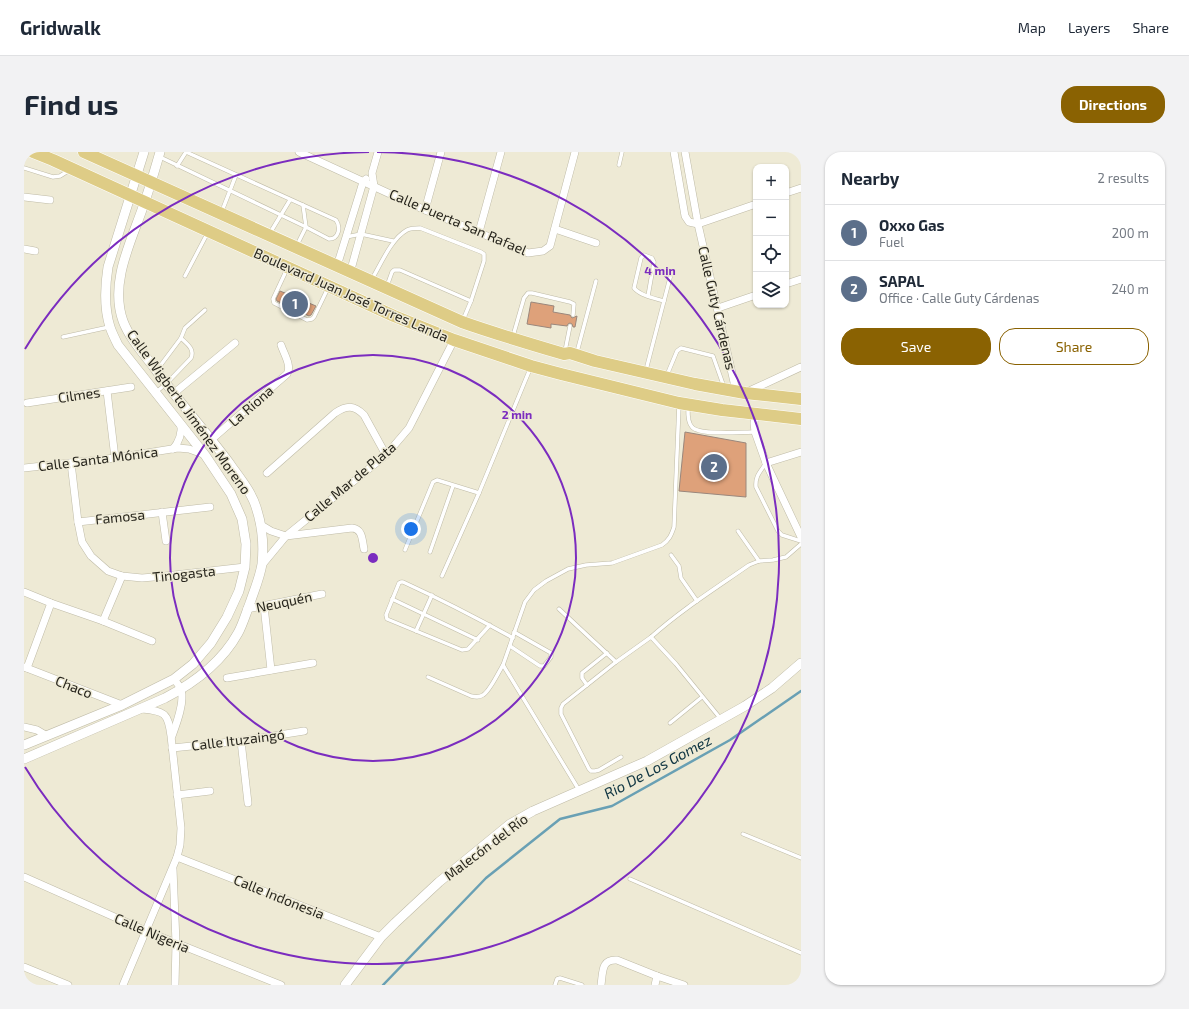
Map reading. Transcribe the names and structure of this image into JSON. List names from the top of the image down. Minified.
{"streets":{"main road":["Boulevard Juan José Torres Landa"],"street":["Calle Puerta San Rafael","Calle Guty Cárdenas","Cilmes","La Riona","Calle Wigberto Jiménez Moreno","Calle Santa Mónica","Calle Mar de Plata","Famosa","Tinogasta","Neuquén","Chaco","Calle Ituzaingó","Malecón del Río","Calle Indonesia","Calle Nigeria"]},"crossings":[["Boulevard Juan José Torres Landa","Calle Guty Cárdenas"],["Boulevard Juan José Torres Landa","Calle Wigberto Jiménez Moreno"],["Boulevard Juan José Torres Landa","Calle Mar de Plata"],["La Riona","Calle Wigberto Jiménez Moreno"],["Calle Wigberto Jiménez Moreno","Calle Santa Mónica"],["Calle Wigberto Jiménez Moreno","Calle Mar de Plata"],["Calle Wigberto Jiménez Moreno","Tinogasta"],["Calle Wigberto Jiménez Moreno","Neuquén"],["Calle Wigberto Jiménez Moreno","Chaco"],["Calle Santa Mónica","Tinogasta"],["Famosa","Tinogasta"],["Malecón del Río","Calle Indonesia"]],"water":["Rio De Los Gomez"],"page":{"header":"Gridwalk","nav":["Map","Layers","Share"],"buttons":["Directions",["Save","Share"]],"title":"Find us","heading":["Nearby","2 results"],"map_buttons":["+","−"],"list":[{"mark":"1","name":"Oxxo Gas","note":"Fuel","value":"200 m"},{"mark":"2","name":"SAPAL","note":"Office · Calle Guty Cárdenas","value":"240 m"}],"pins":["1","2"]},"rings":["4 min","2 min"]}
